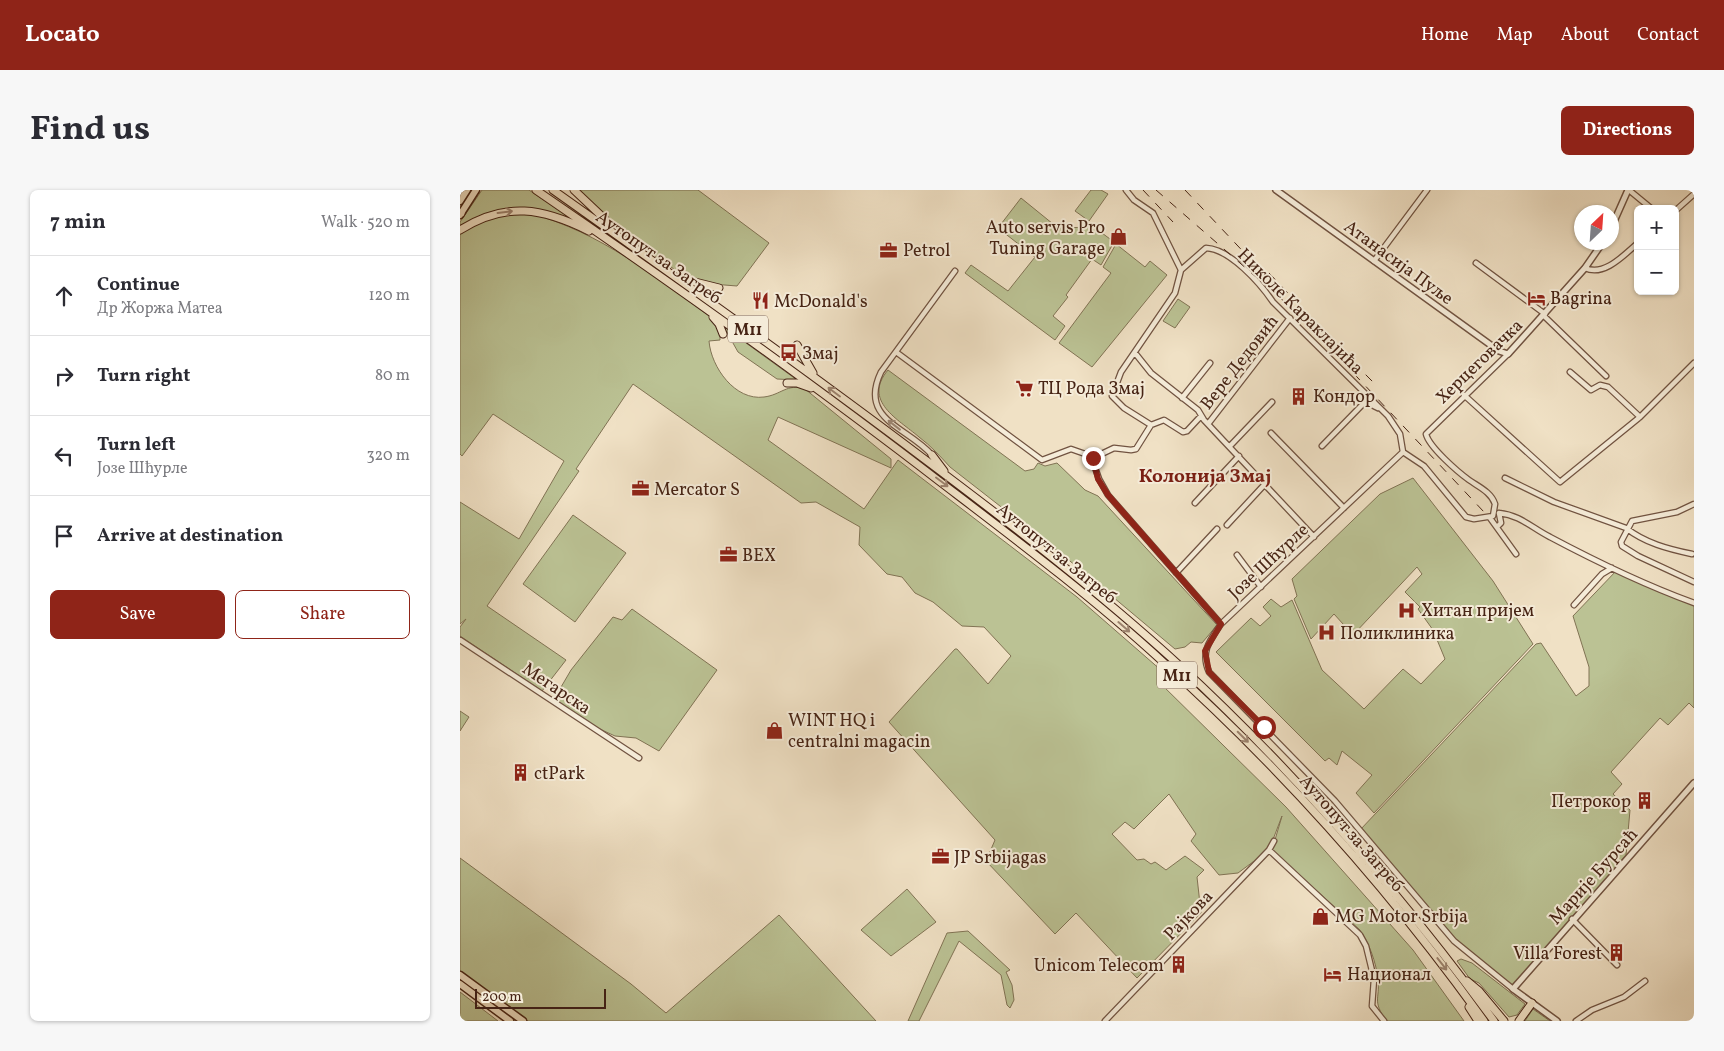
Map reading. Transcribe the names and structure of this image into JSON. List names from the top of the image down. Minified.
{"streets":{"highway":["Аутопут за Загреб","M11"],"street":["Атанасија Пуље","Николе Караклајића","Херцеговачка","Вере Дедовић","Јозе Шћурле","Мегарска","Марије Бурсаћ","Рајкова"]},"crossings":[["Атанасија Пуље","Херцеговачка"],["Николе Караклајића","Вере Дедовић"],["Николе Караклајића","Јозе Шћурле"]],"districts":["Колонија Змај"],"places":{"shop":["Auto servis Pro Tuning Garage","WINT HQ i centralni magacin","MG Motor Srbija"],"office":["Petrol","Mercator S","BEX","JP Srbijagas"],"hotel":["Bagrina","Национал"],"restaurant":["McDonald's"],"bus stop":["Змај"],"supermarket":["ТЦ Рода Змај"],"building":["Кондор","ctPark","Петрокор","Villa Forest","Unicom Telecom"],"hospital":["Хитан пријем","Поликлиника"]},"scale_bar":"200 m","north":"top right","page":{"header":"Locato","nav":["Home","Map","About","Contact"],"title":"Find us","buttons":["Directions",["Save","Share"]],"heading":["7 min","Walk · 520 m"],"map_buttons":["+","−"],"list":[["Continue","Др Жоржа Матеа","120 m"],["Turn right","80 m"],["Turn left","Јозе Шћурле","320 m"],"Arrive at destination"],"scale":"200 m"}}
